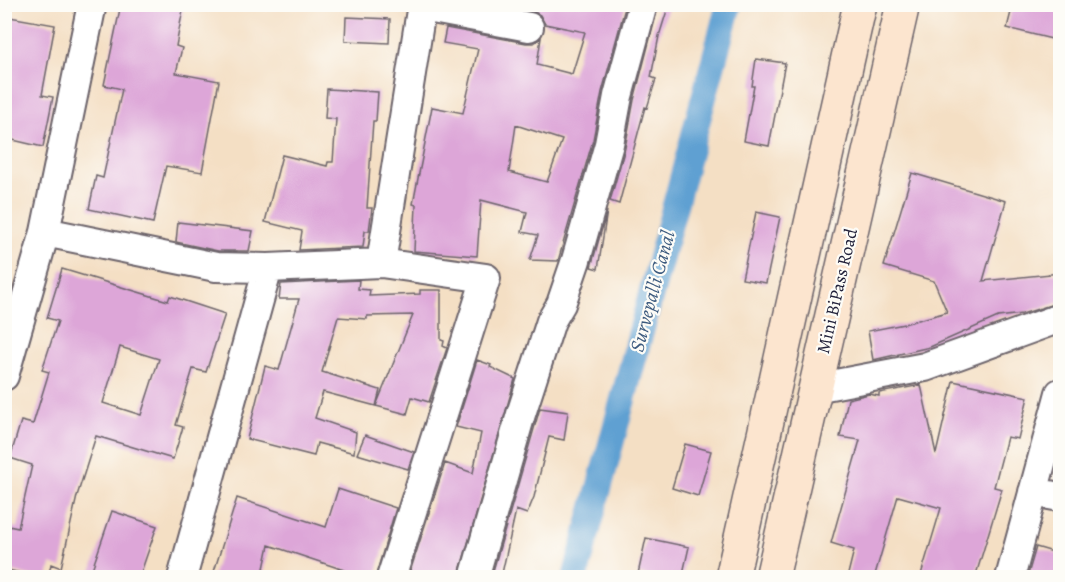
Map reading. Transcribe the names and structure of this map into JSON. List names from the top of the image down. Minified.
{"streets":{"main road":["Mini BiPass Road"]},"water":["Survepalli Canal"]}
